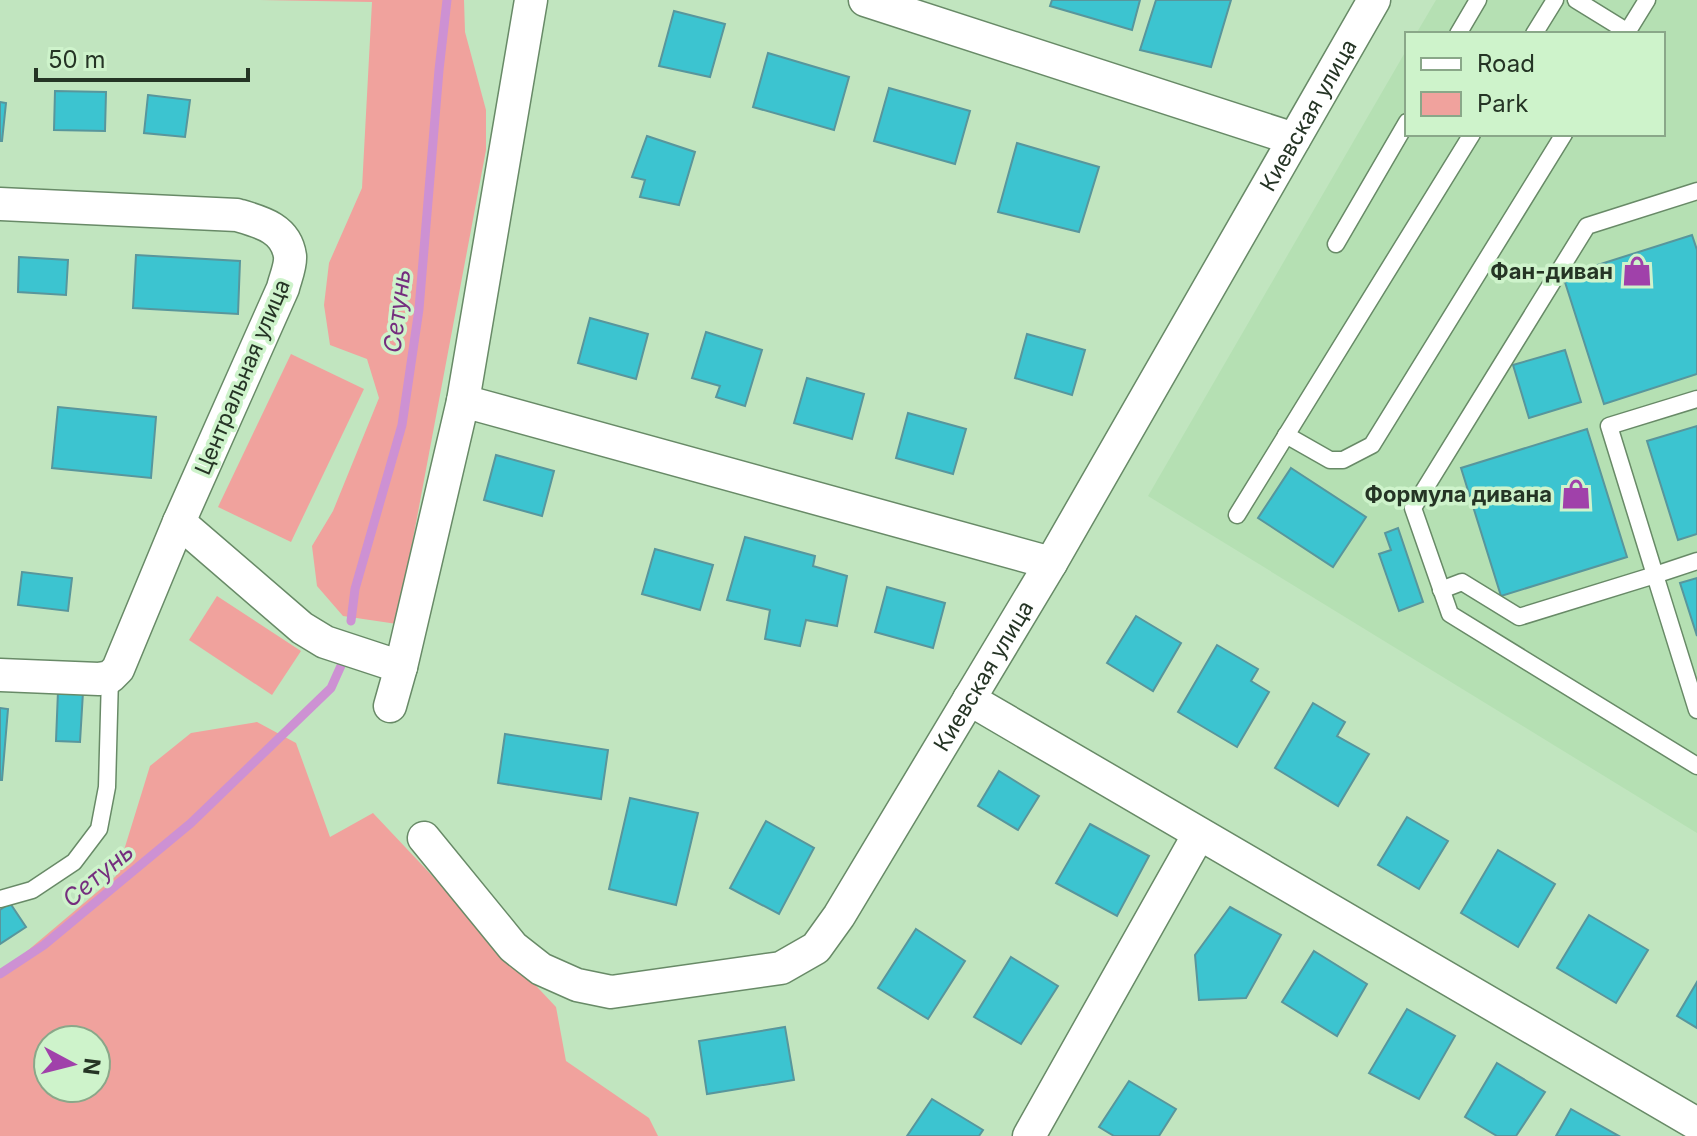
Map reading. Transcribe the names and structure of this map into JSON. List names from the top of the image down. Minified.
{"streets":{"street":["Киевская улица","Центральная улица"]},"water":["Сетунь"],"places":{"shop":["Фан-диван","Формула дивана"]},"legend":["Road","Park"],"scale_bar":"50 m","north":"right"}
